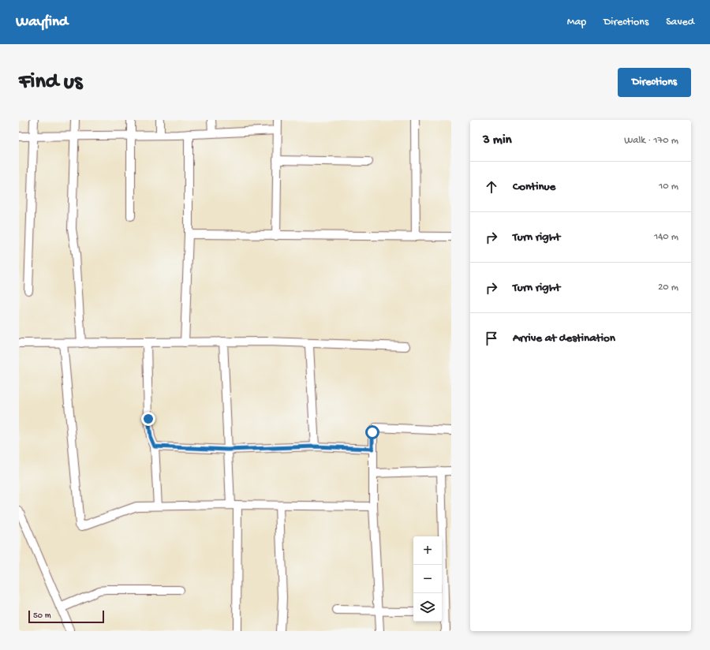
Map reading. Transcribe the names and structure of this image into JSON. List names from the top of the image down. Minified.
{"scale_bar":"50 m","page":{"header":"Wayfind","nav":["Map","Directions","Saved"],"buttons":"Directions","title":"Find us","heading":["3 min","Walk · 170 m"],"list":[["Continue","10 m"],["Turn right","140 m"],["Turn right","20 m"],"Arrive at destination"],"map_buttons":["+","−"],"scale":"50 m"}}
